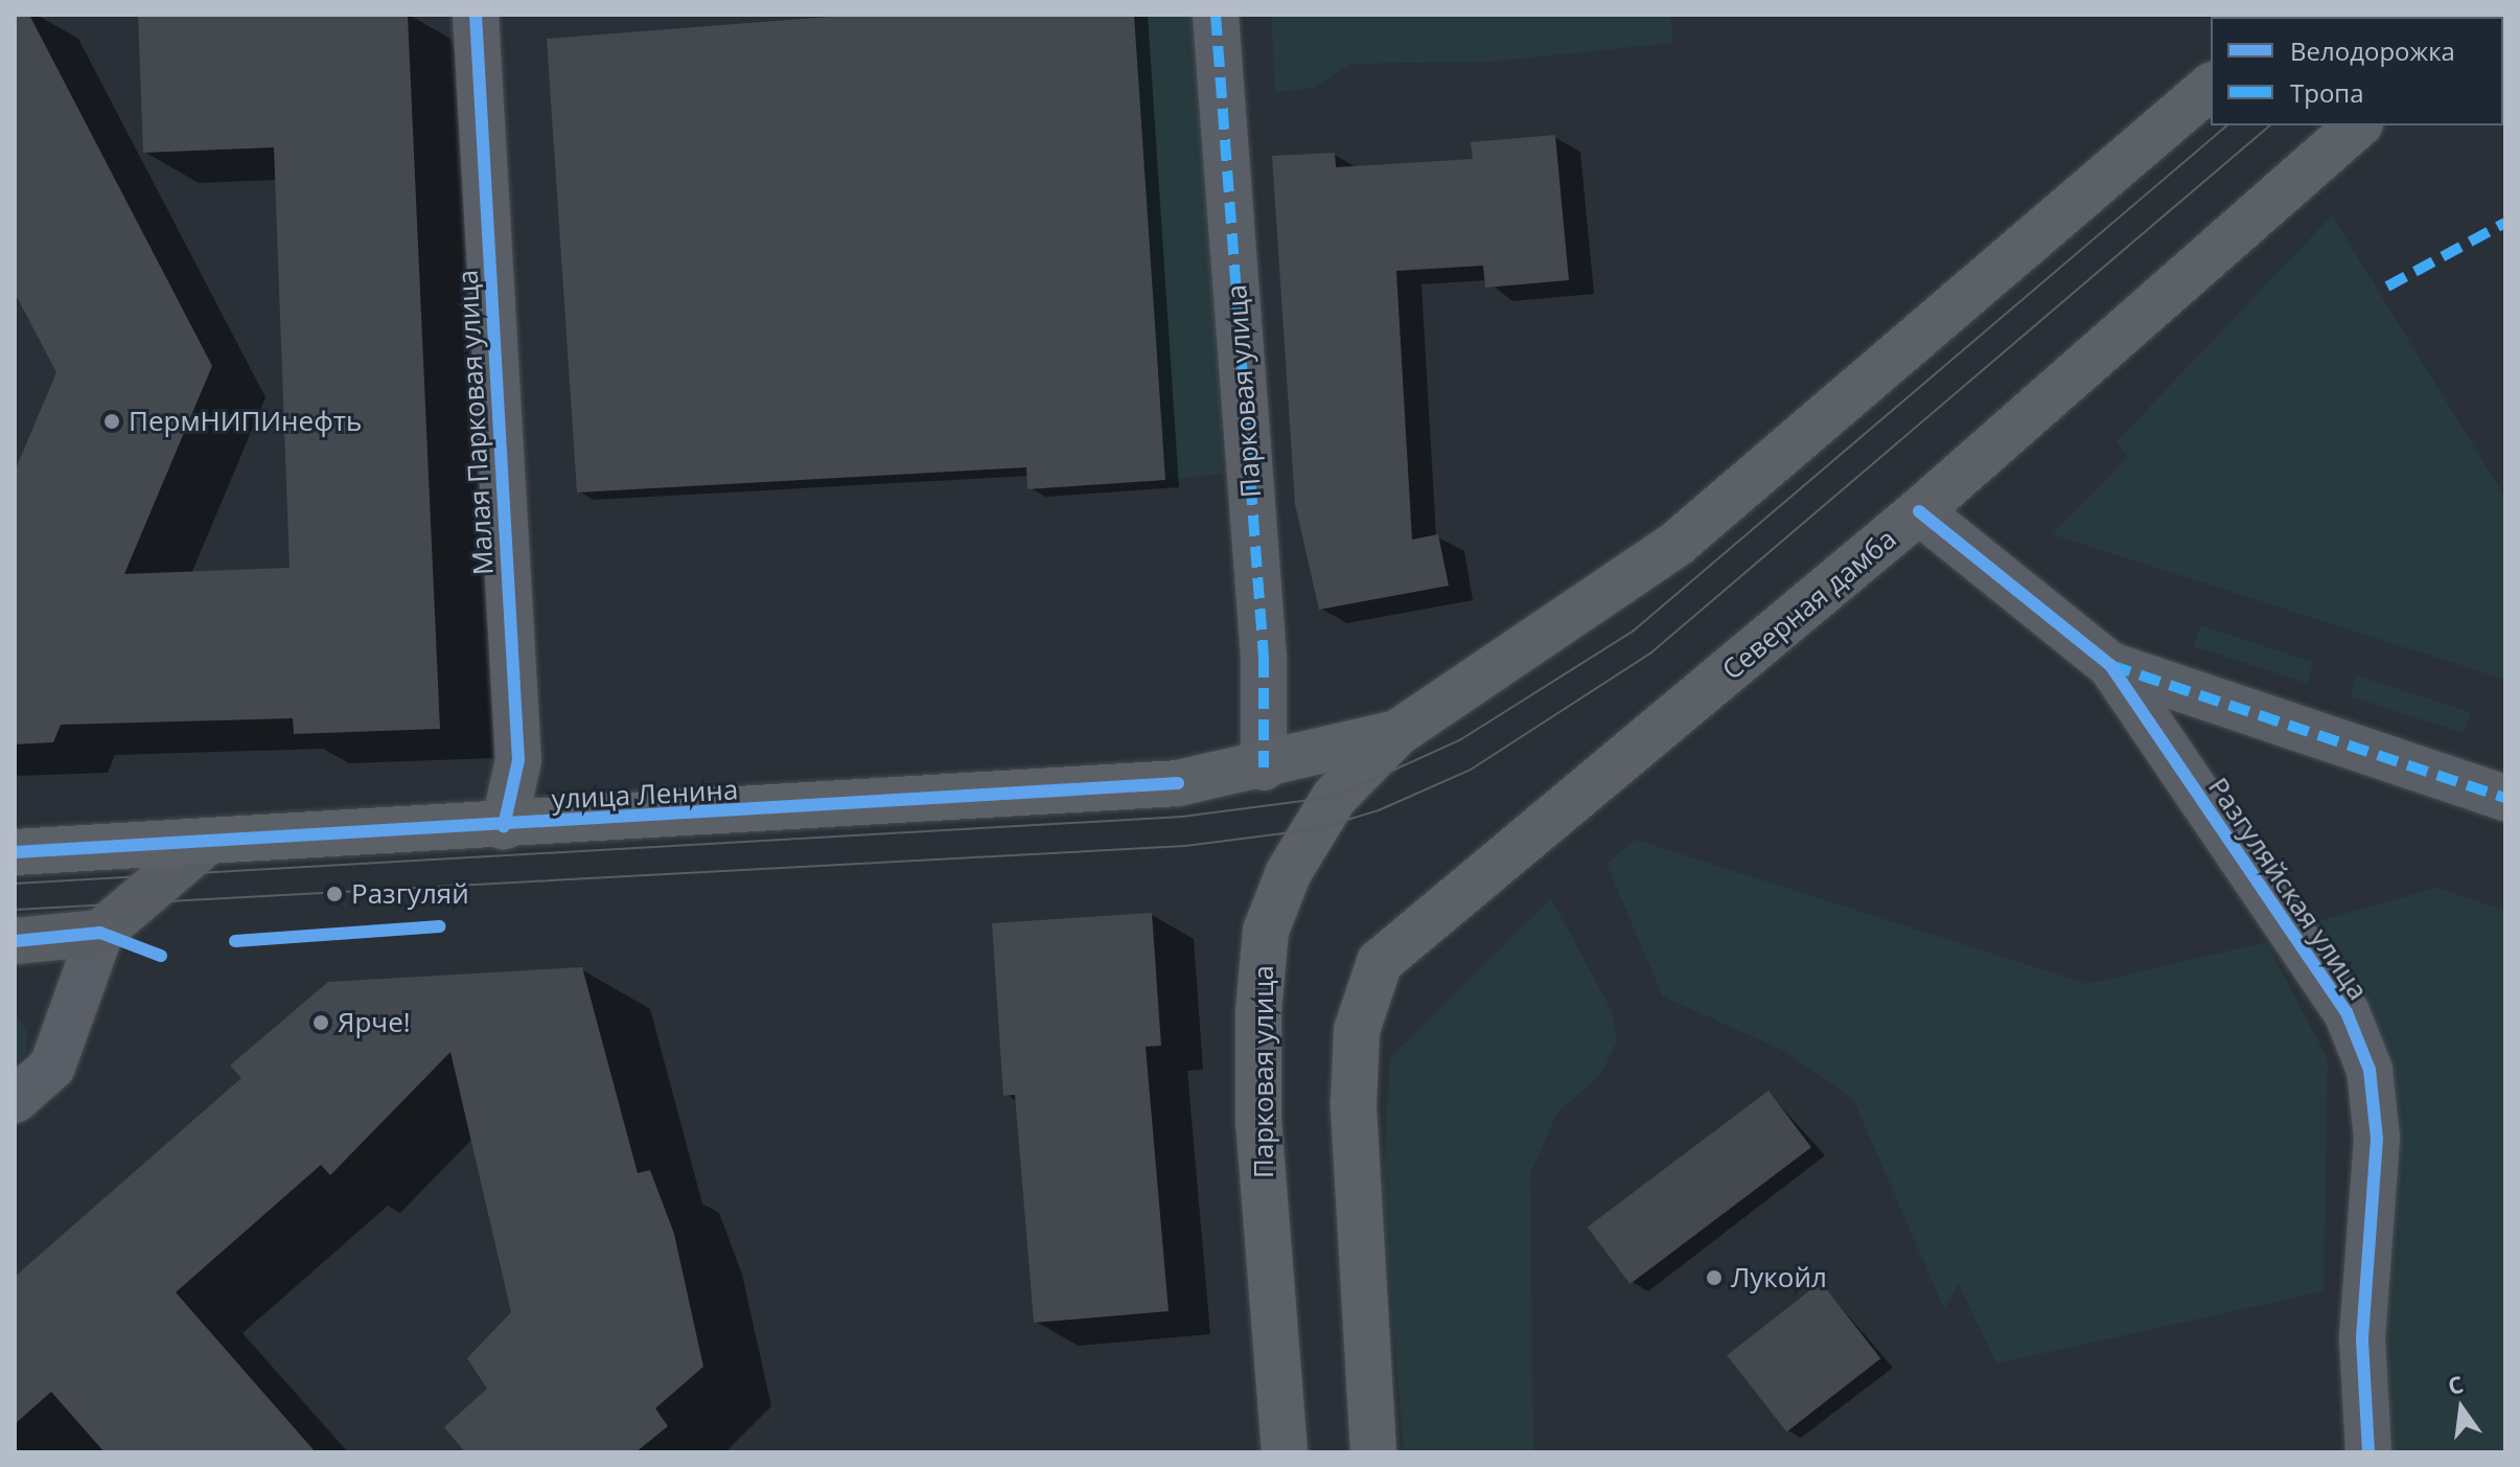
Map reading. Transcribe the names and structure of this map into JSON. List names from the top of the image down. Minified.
{"streets":{"main road":["Парковая улица","Северная дамба","улица Ленина"],"street":["Малая Парковая улица","Разгуляйская улица"]},"crossings":[["Парковая улица","улица Ленина"],["Малая Парковая улица","улица Ленина"],["Северная дамба","Разгуляйская улица"]],"places":["ПермНИПИнефть","Разгуляй","Ярче!","Лукойл"],"legend":["Велодорожка","Тропа"],"north":"top"}
